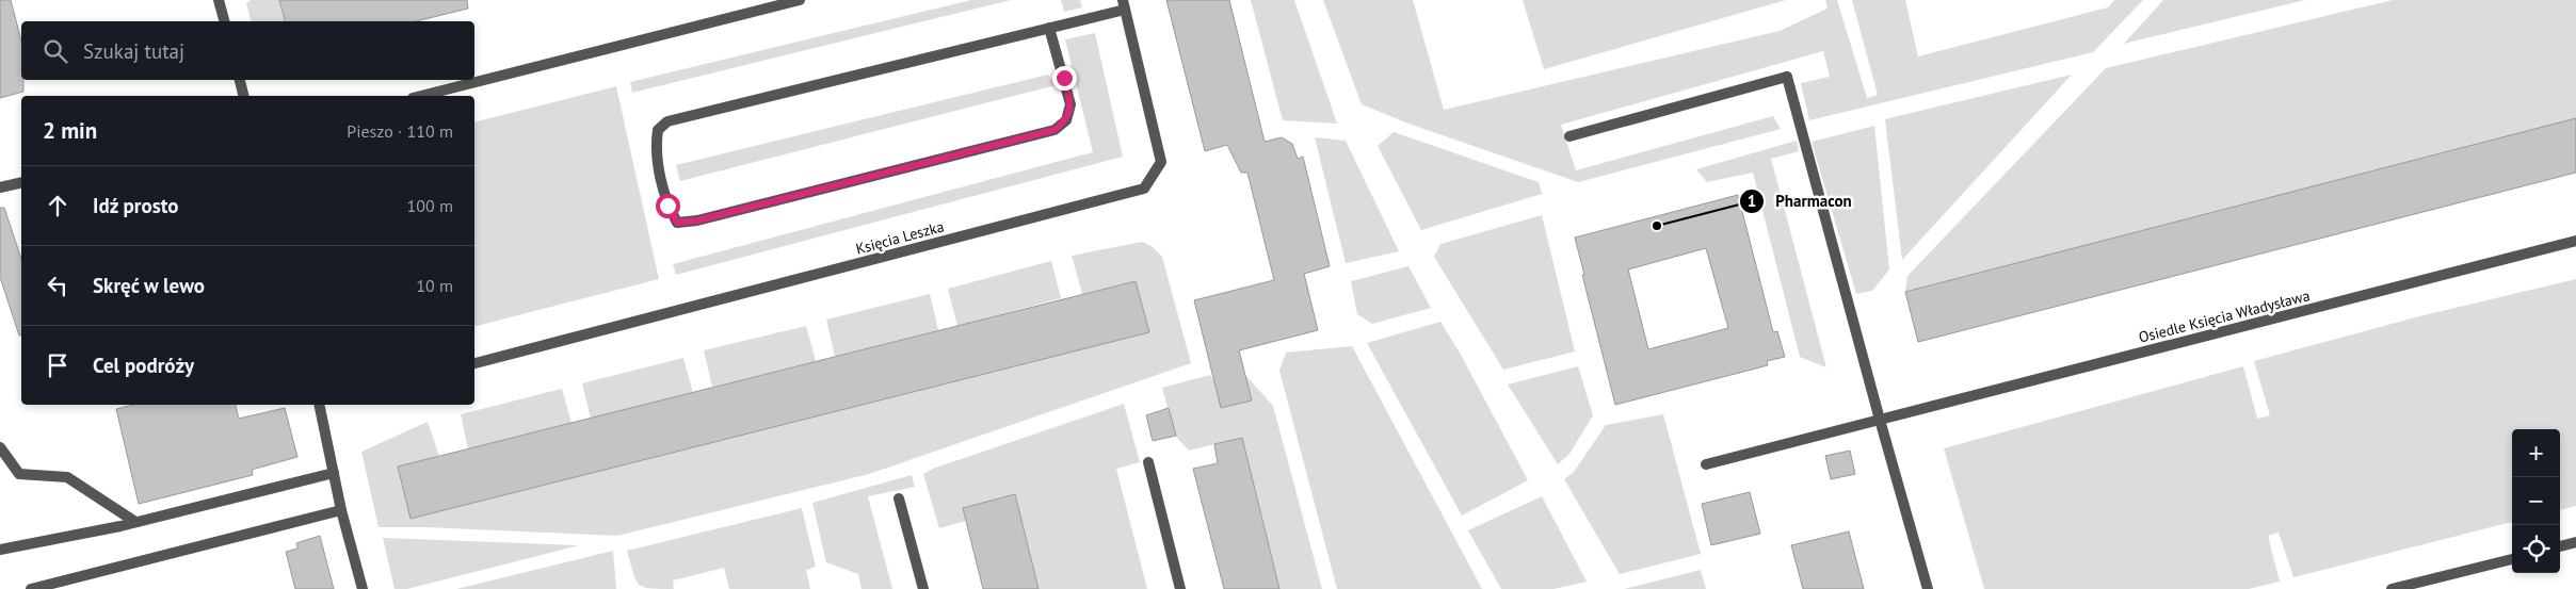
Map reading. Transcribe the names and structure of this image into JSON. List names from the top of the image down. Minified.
{"streets":{"street":["Księcia Leszka","Osiedle Księcia Władysława"]},"places":["Pharmacon"],"page":{"search":"Szukaj tutaj","heading":["2 min","Pieszo · 110 m"],"list":[["Idź prosto","100 m"],["Skręć w lewo","10 m"],"Cel podróży"],"map_buttons":["+","−"]}}
